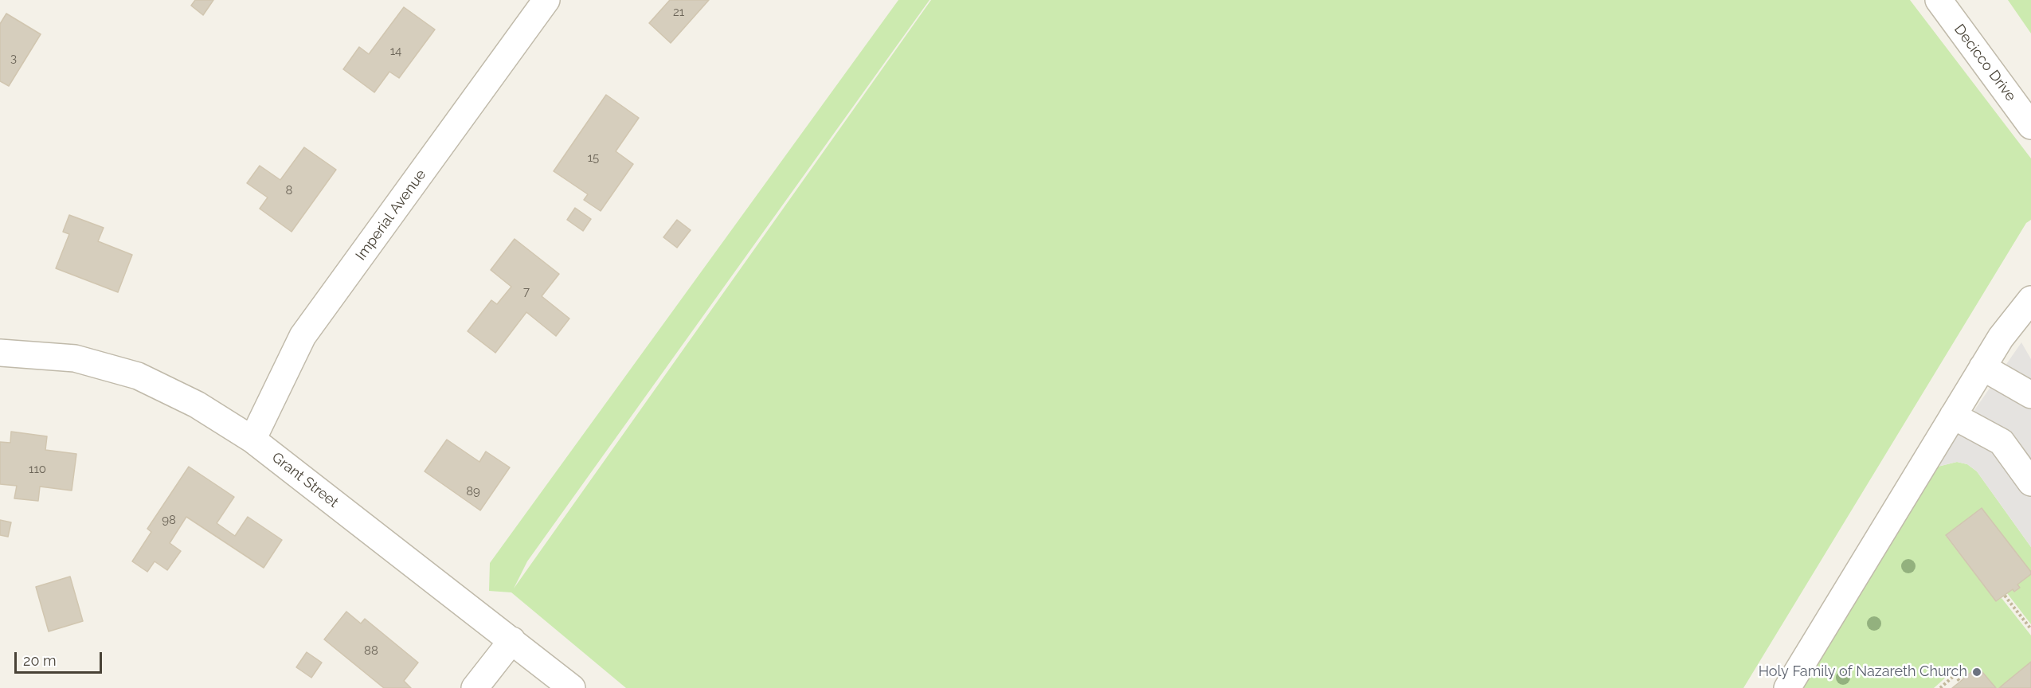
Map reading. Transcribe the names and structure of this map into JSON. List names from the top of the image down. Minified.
{"streets":{"street":["Decicco Drive","Imperial Avenue","Grant Street"]},"crossings":[["Imperial Avenue","Grant Street"]],"places":["Holy Family of Nazareth Church"],"house_numbers":["21","14","3","15","8","7","110","89","98","88"],"scale_bar":"20 m"}
